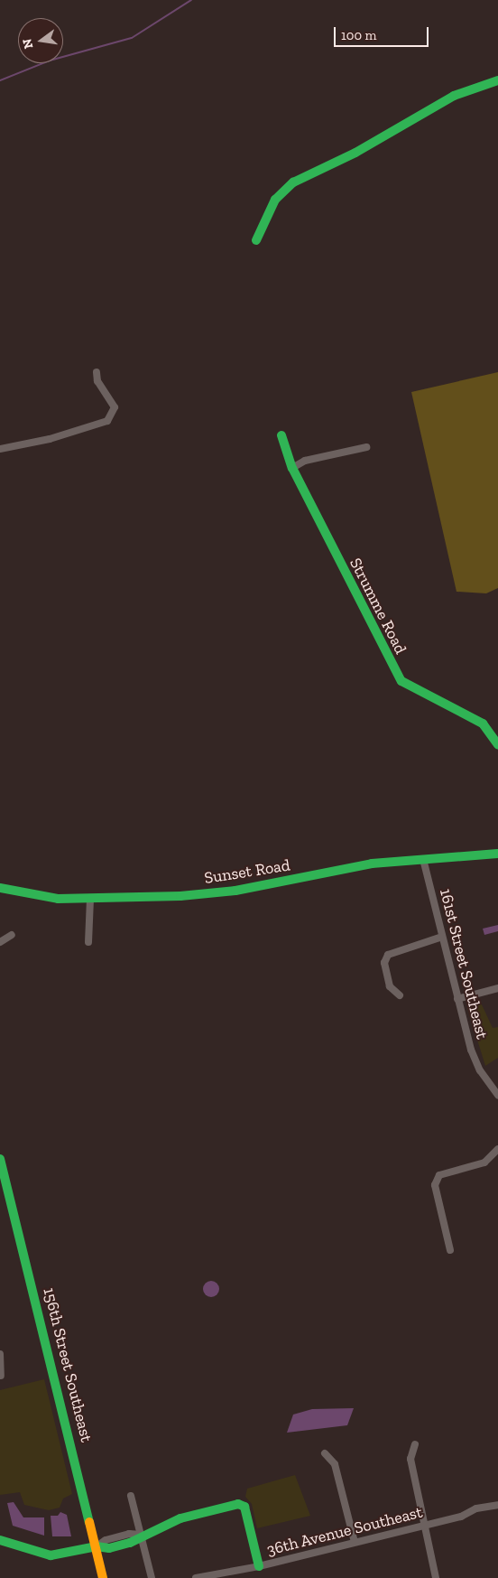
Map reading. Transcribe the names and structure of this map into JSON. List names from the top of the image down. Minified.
{"streets":{"street":["Strumme Road","Sunset Road","161st Street Southeast","156th Street Southeast","36th Avenue Southeast"]},"crossings":[["Sunset Road","161st Street Southeast"]],"scale_bar":"100 m","north":"left"}
